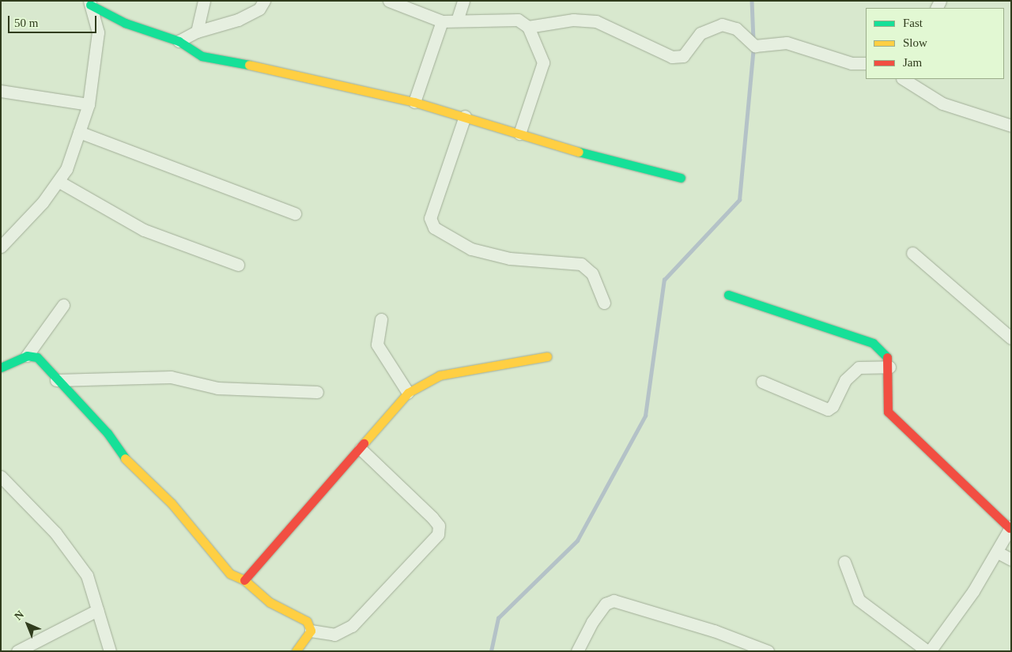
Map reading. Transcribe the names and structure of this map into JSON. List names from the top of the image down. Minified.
{"legend":["Fast","Slow","Jam"],"scale_bar":"50 m","north":"top left"}
